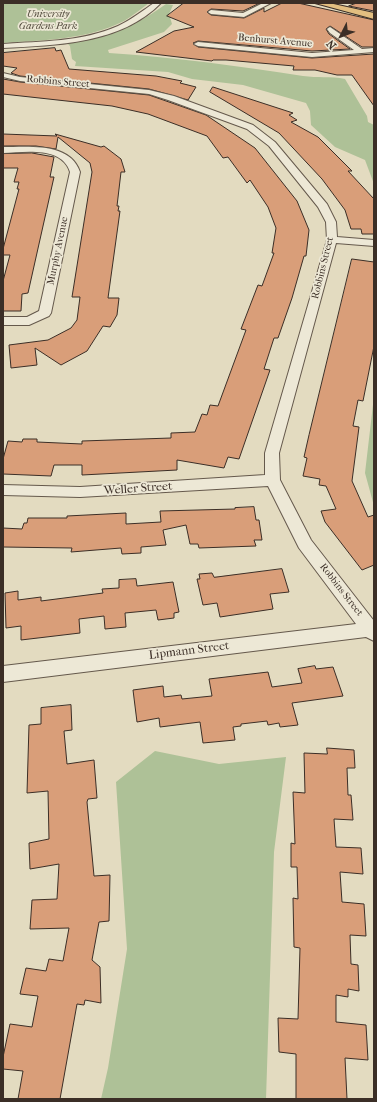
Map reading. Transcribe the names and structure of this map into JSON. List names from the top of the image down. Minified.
{"streets":{"street":["Benhurst Avenue","Robbins Street","Murphy Avenue","Weller Street","Lipmann Street"]},"crossings":[["Robbins Street","Weller Street"],["Robbins Street","Lipmann Street"]],"parks":["University Gardens Park"],"north":"bottom left"}
